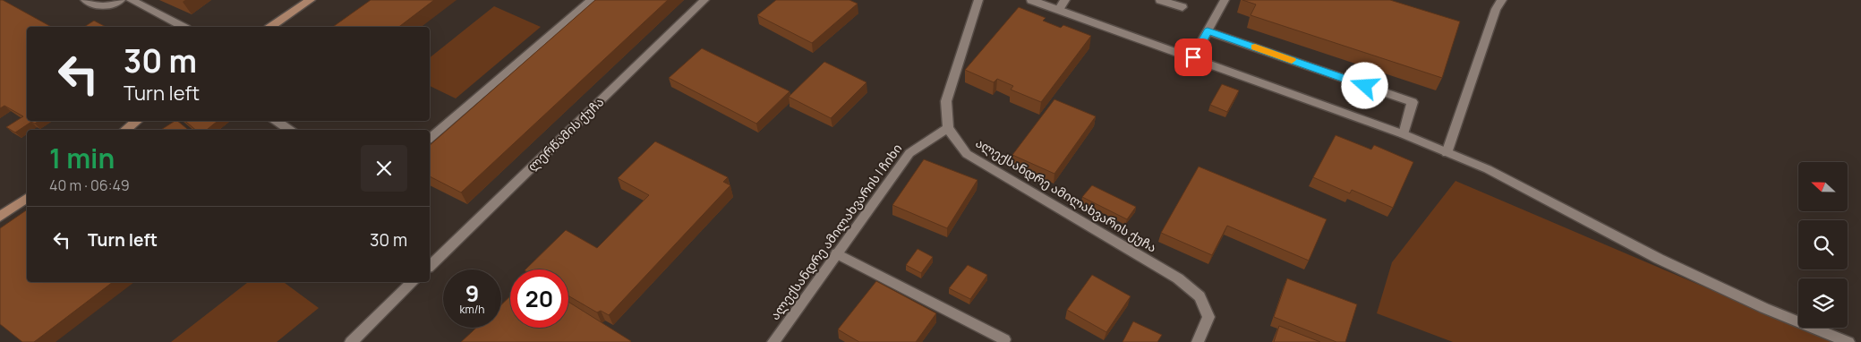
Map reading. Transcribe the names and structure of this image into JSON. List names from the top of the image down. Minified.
{"streets":{"street":["ლერწამის ქუჩა","ალექსანდრე ამილახვარის ქუჩა","ალექსანდრე ამილახვარის I ჩიხი"]},"crossings":[["ალექსანდრე ამილახვარის ქუჩა","ალექსანდრე ამილახვარის I ჩიხი"]],"north":"left","page":{"turn":["30 m","Turn left"],"heading":["1 min","40 m · 06:49"],"list":[{"name":"Turn left","value":"30 m"}],"speed":"9 km/h","limit":"20"}}
